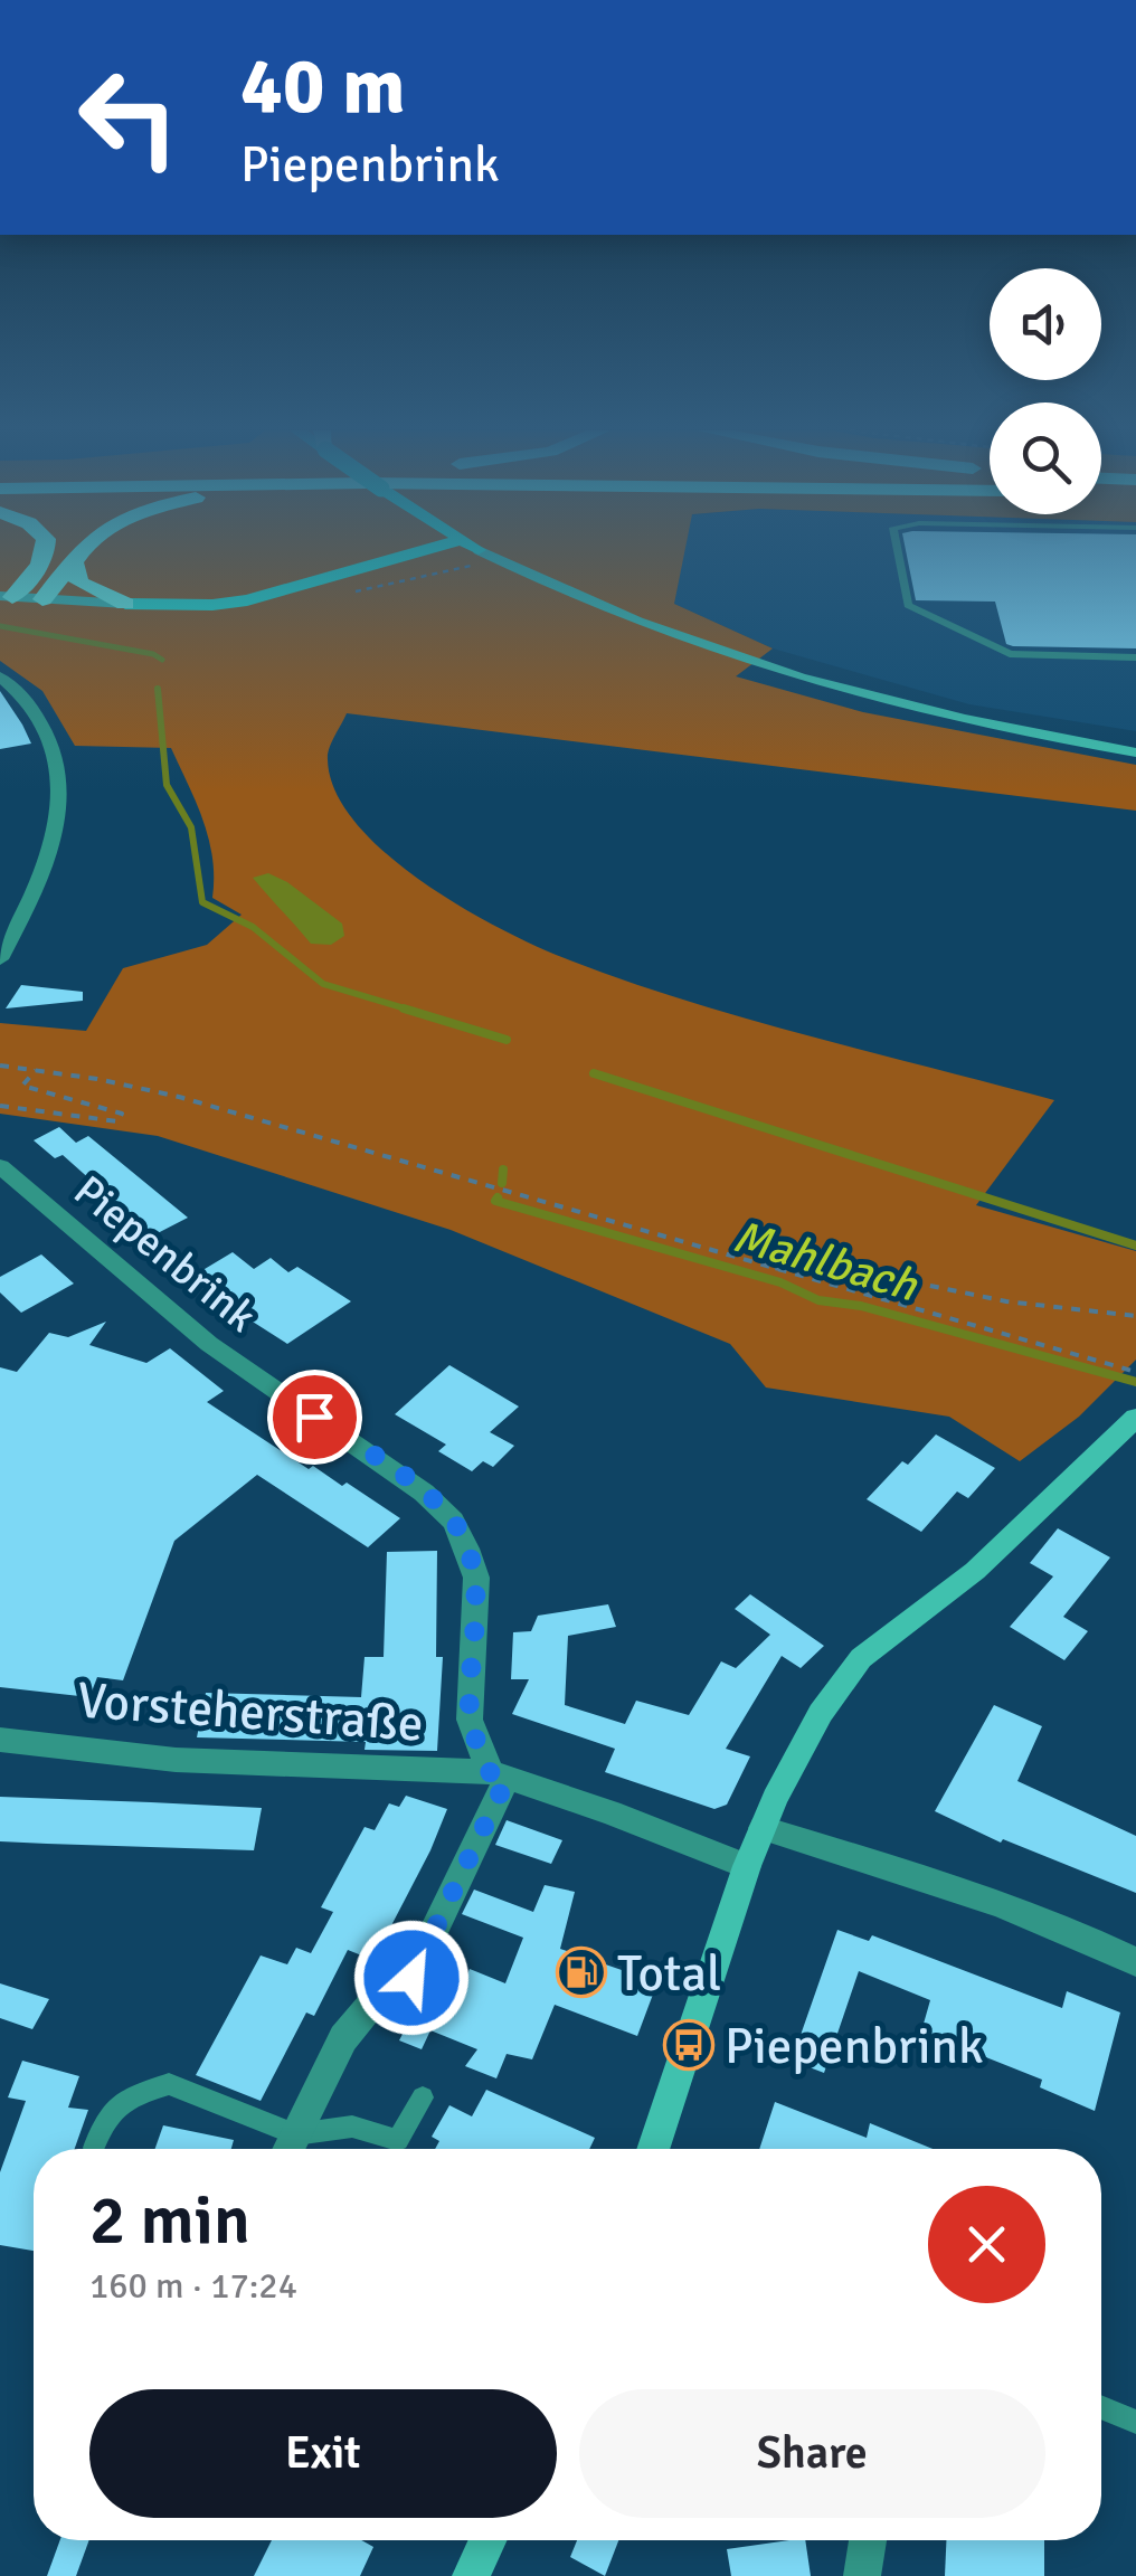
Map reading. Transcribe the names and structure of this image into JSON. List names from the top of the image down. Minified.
{"streets":{"street":["Piepenbrink","Vorsteherstraße"]},"crossings":[["Piepenbrink","Vorsteherstraße"]],"water":["Mahlbach"],"places":{"fuel station":["Total"],"bus stop":["Piepenbrink"]},"page":{"turn":["40 m","Piepenbrink"],"heading":["2 min","160 m · 17:24"],"buttons":["Exit","Share"]}}
